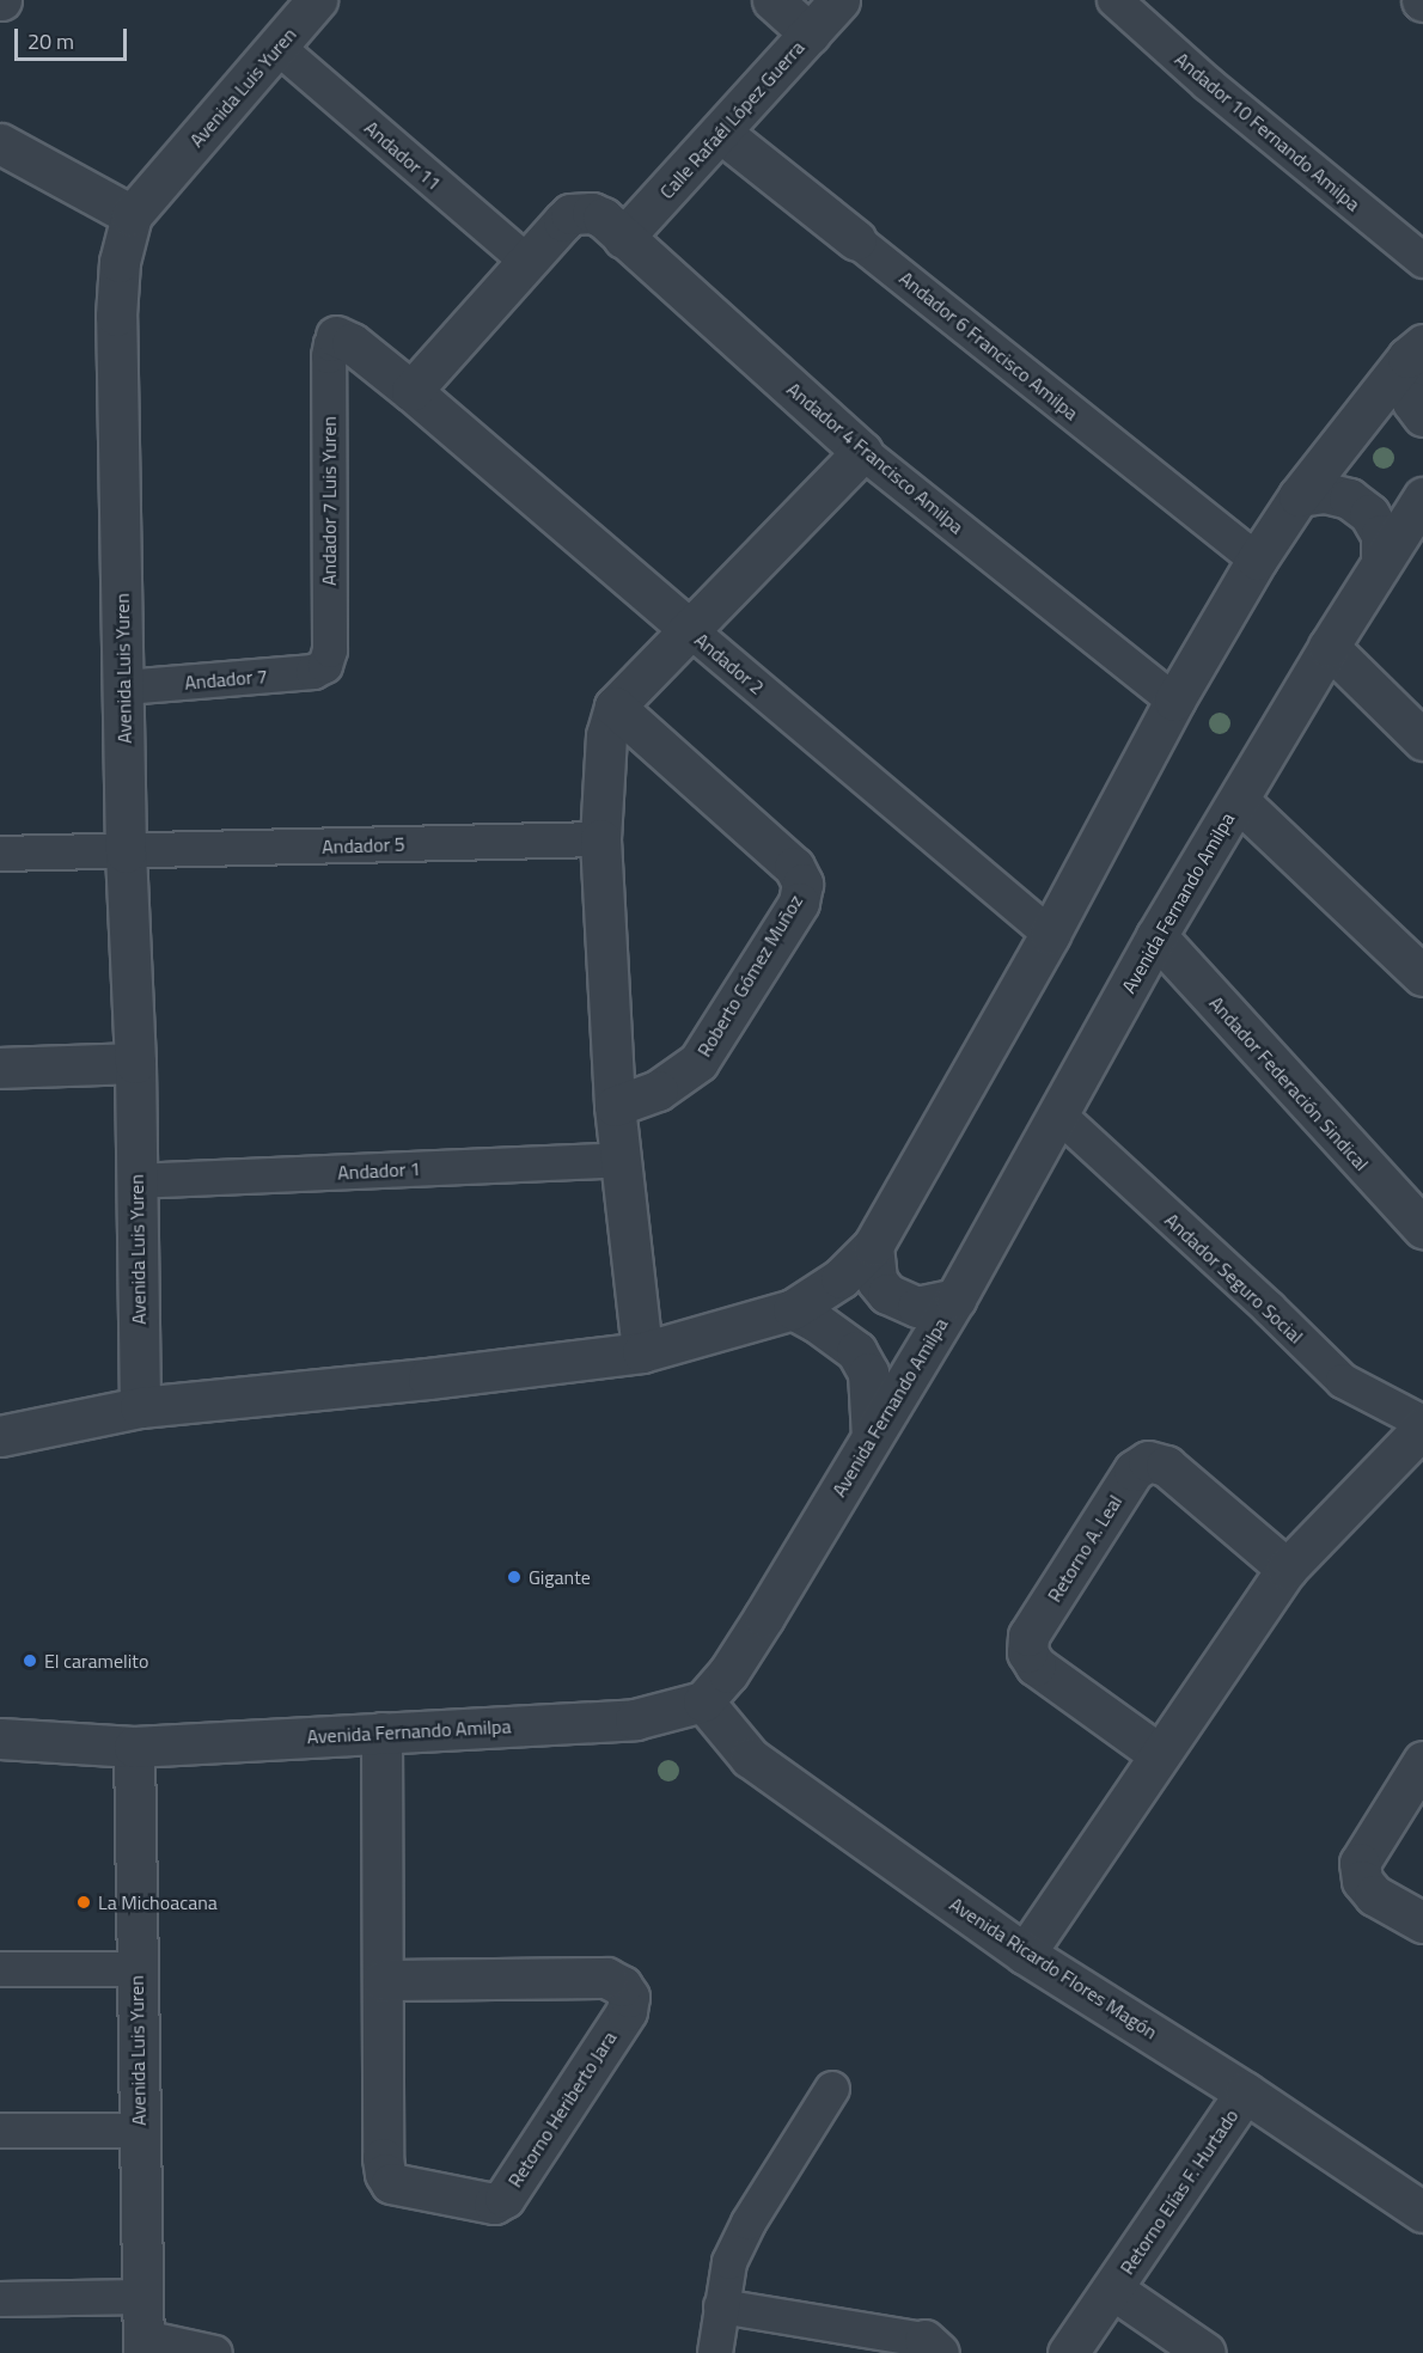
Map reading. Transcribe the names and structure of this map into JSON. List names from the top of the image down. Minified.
{"streets":{"street":["Avenida Luis Yuren","Calle Rafaél López Guerra","Andador 10 Fernando Amilpa","Andador 11","Andador 6 Francisco Amilpa","Andador 4 Francisco Amilpa","Andador 7 Luis Yuren","Andador 2","Andador 7","Andador 5","Avenida Fernando Amilpa","Roberto Gómez Muñoz","Andador Federación Sindical","Andador 1","Andador Seguro Social","Retorno A. Leal","Avenida Ricardo Flores Magón","Retorno Heriberto Jara","Retorno Elías F. Hurtado"]},"crossings":[["Avenida Luis Yuren","Andador 11"],["Avenida Luis Yuren","Andador 7"],["Avenida Luis Yuren","Andador 5"],["Avenida Luis Yuren","Avenida Fernando Amilpa"],["Avenida Luis Yuren","Andador 1"],["Calle Rafaél López Guerra","Andador 6 Francisco Amilpa"],["Calle Rafaél López Guerra","Andador 4 Francisco Amilpa"],["Andador 11","Andador 4 Francisco Amilpa"],["Andador 7 Luis Yuren","Andador 2"],["Andador 7 Luis Yuren","Andador 7"],["Avenida Fernando Amilpa","Andador Federación Sindical"],["Avenida Fernando Amilpa","Andador Seguro Social"],["Avenida Fernando Amilpa","Avenida Ricardo Flores Magón"],["Avenida Fernando Amilpa","Retorno Heriberto Jara"],["Avenida Ricardo Flores Magón","Retorno Elías F. Hurtado"]],"places":["Gigante","El caramelito","La Michoacana"],"scale_bar":"20 m"}
